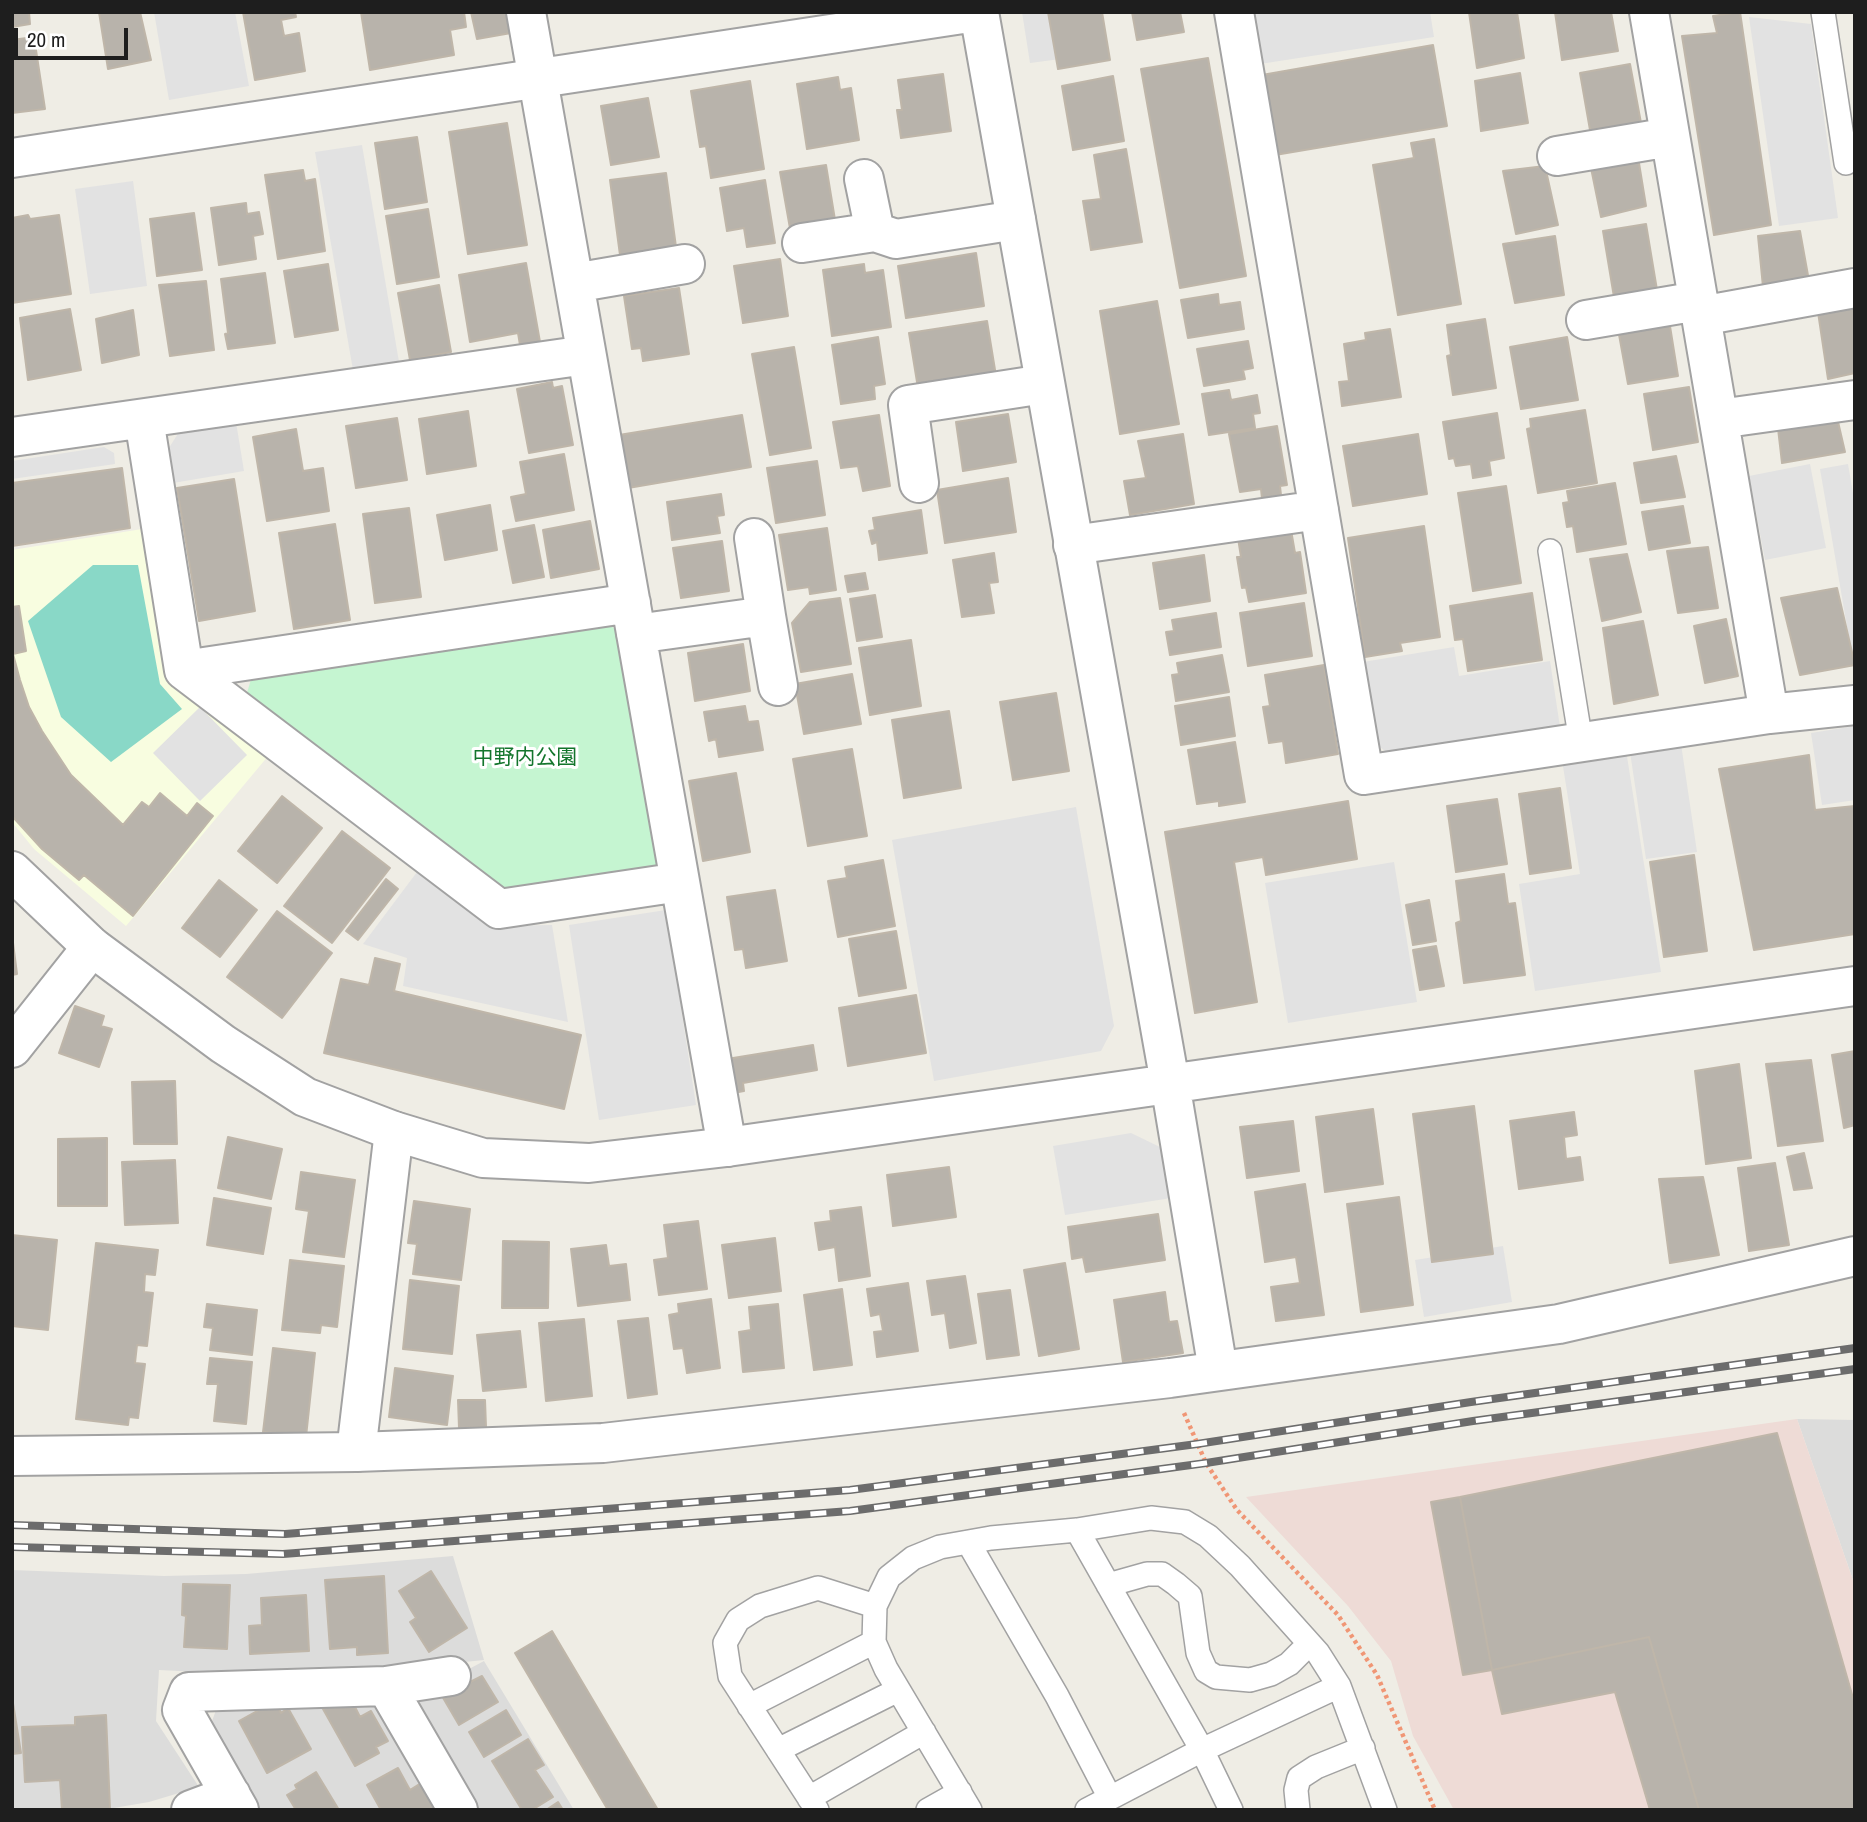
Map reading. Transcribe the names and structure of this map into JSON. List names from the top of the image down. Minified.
{"parks":["中野内公園"],"scale_bar":"20 m"}
